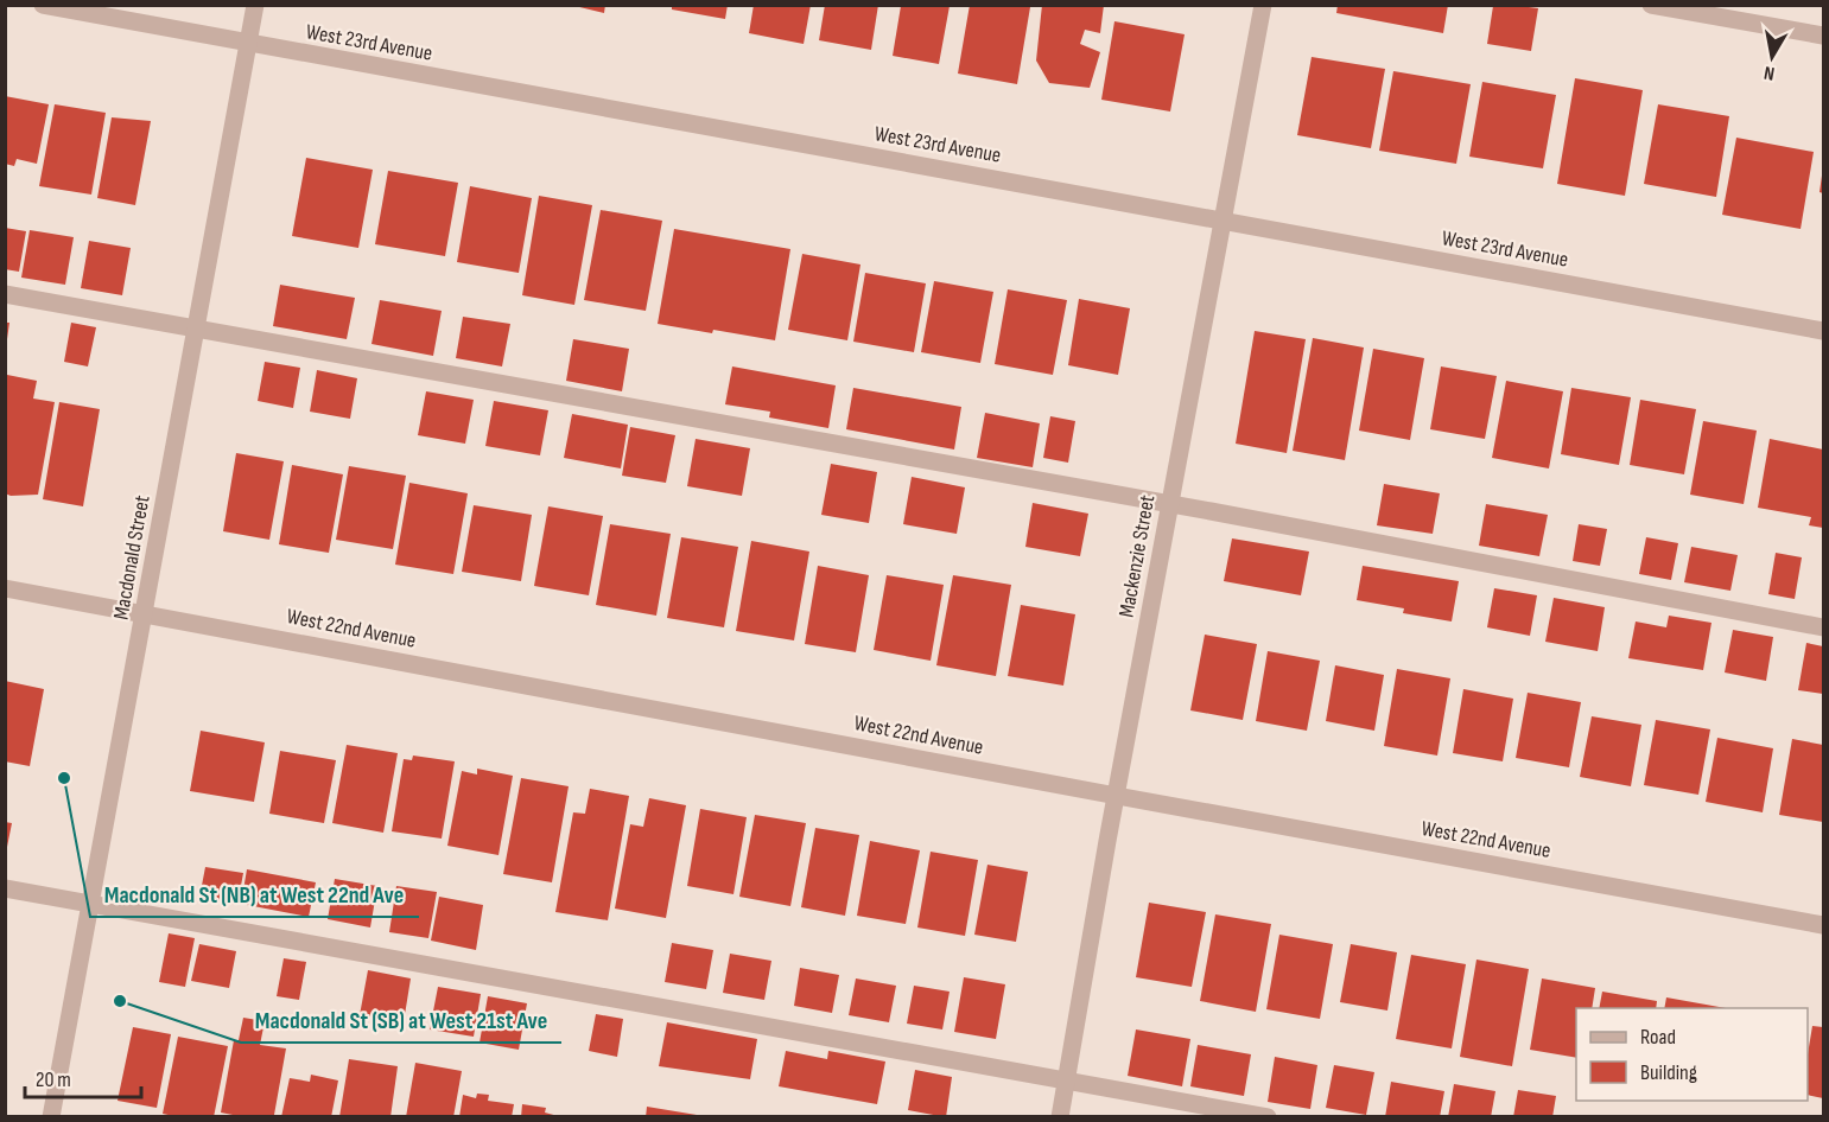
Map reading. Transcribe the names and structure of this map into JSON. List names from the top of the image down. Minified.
{"streets":{"street":["West 23rd Avenue","Mackenzie Street","Macdonald Street","West 22nd Avenue"]},"crossings":[["West 23rd Avenue","Mackenzie Street"],["West 23rd Avenue","Macdonald Street"],["Mackenzie Street","West 22nd Avenue"],["Macdonald Street","West 22nd Avenue"]],"places":["Macdonald St (NB) at West 22nd Ave","Macdonald St (SB) at West 21st Ave"],"legend":["Road","Building"],"scale_bar":"20 m","north":"bottom"}
